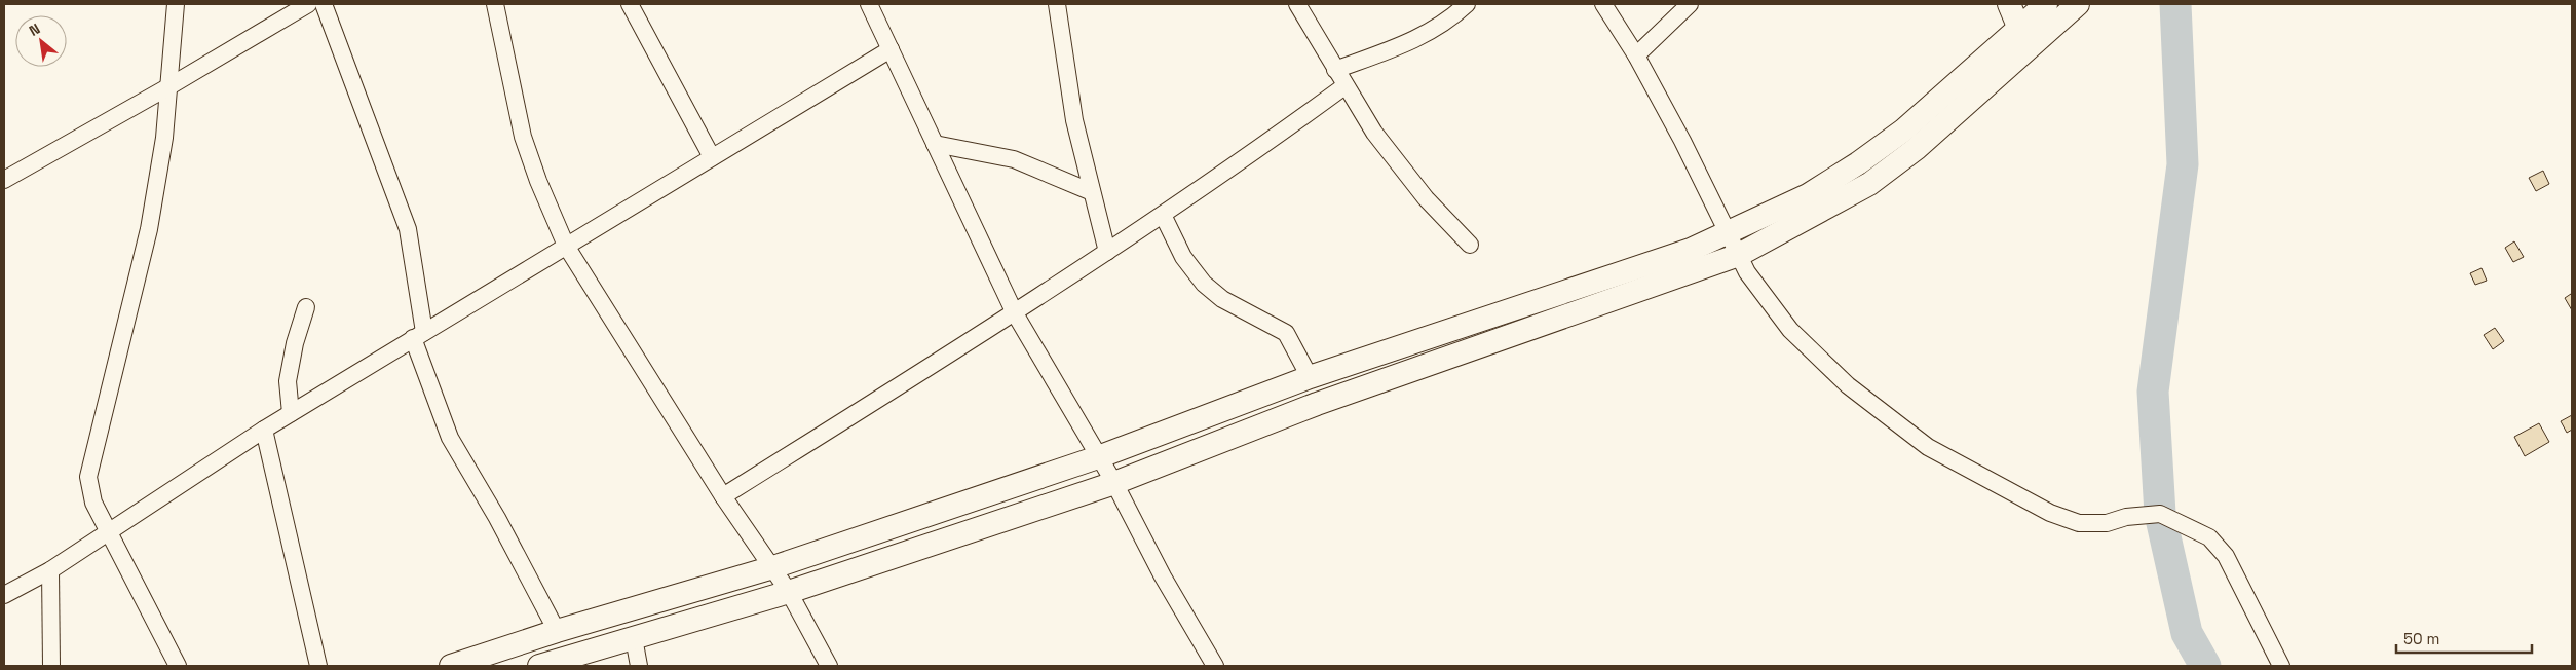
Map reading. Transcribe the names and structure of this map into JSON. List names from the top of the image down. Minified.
{"scale_bar":"50 m","north":"top left"}
